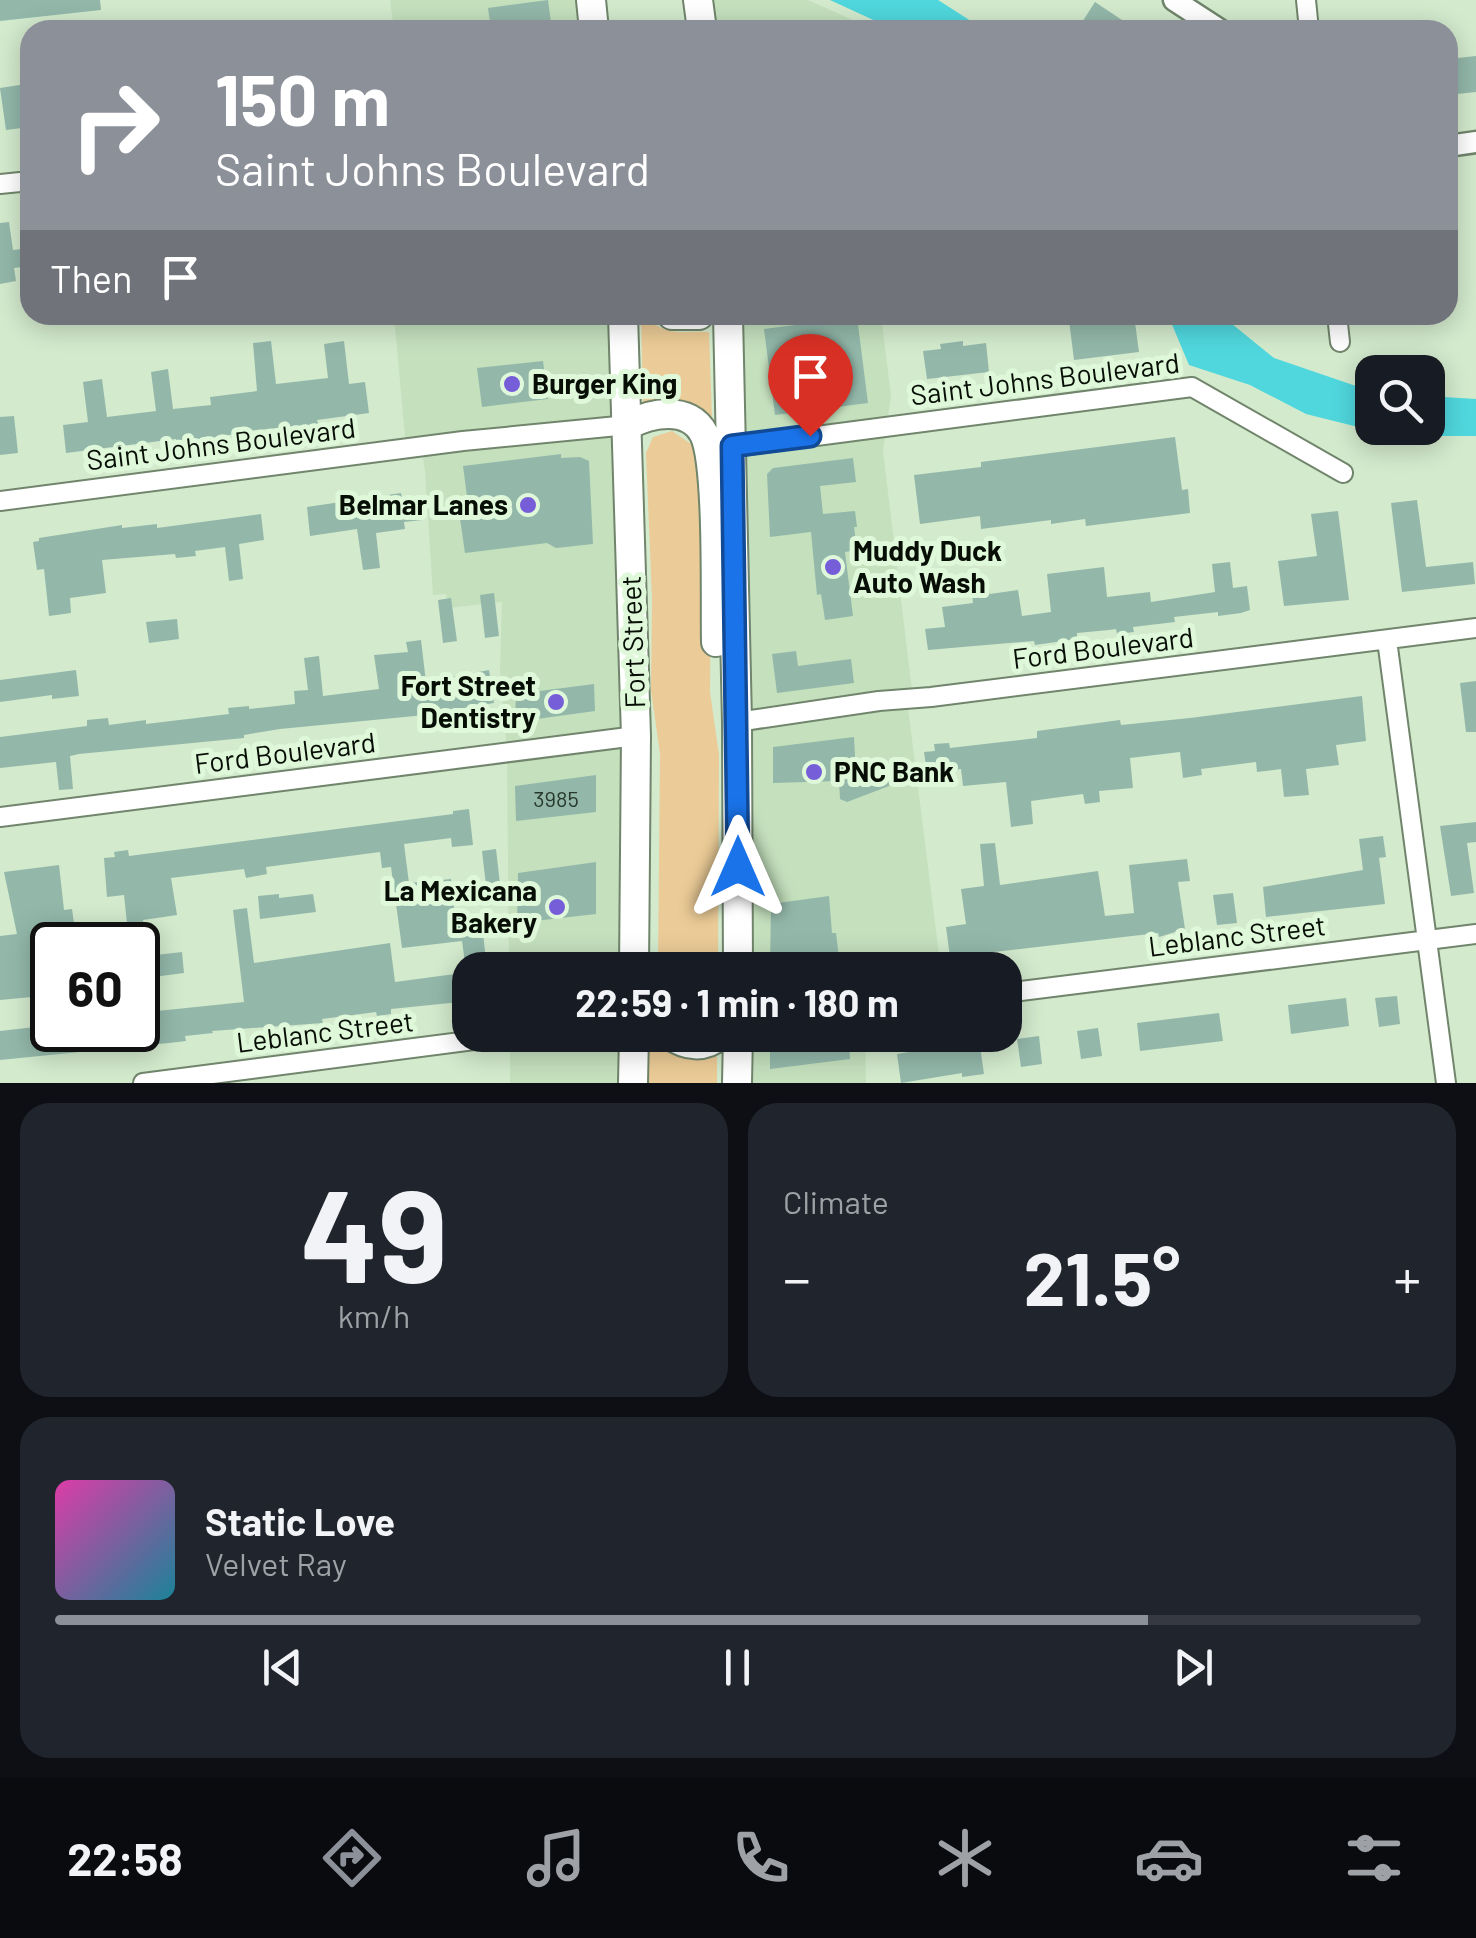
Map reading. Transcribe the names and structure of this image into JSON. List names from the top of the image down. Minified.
{"streets":{"main road":["Fort Street"],"street":["Saint Johns Boulevard","Ford Boulevard","Leblanc Street"]},"crossings":[["Saint Johns Boulevard","Fort Street"],["Fort Street","Ford Boulevard"]],"places":["Burger King","Belmar Lanes","Muddy Duck Auto Wash","Fort Street Dentistry","PNC Bank","La Mexicana Bakery"],"house_numbers":["3985"],"page":{"turn":["150 m","Saint Johns Boulevard"],"then":"Then","limit":"60","trip":"22:59 · 1 min · 180 m","tile":[["49","km/h"],"Climate"],"heat":["−","21.5°","+"],"song":["Static Love","Velvet Ray"],"tabs":"22:58"}}
